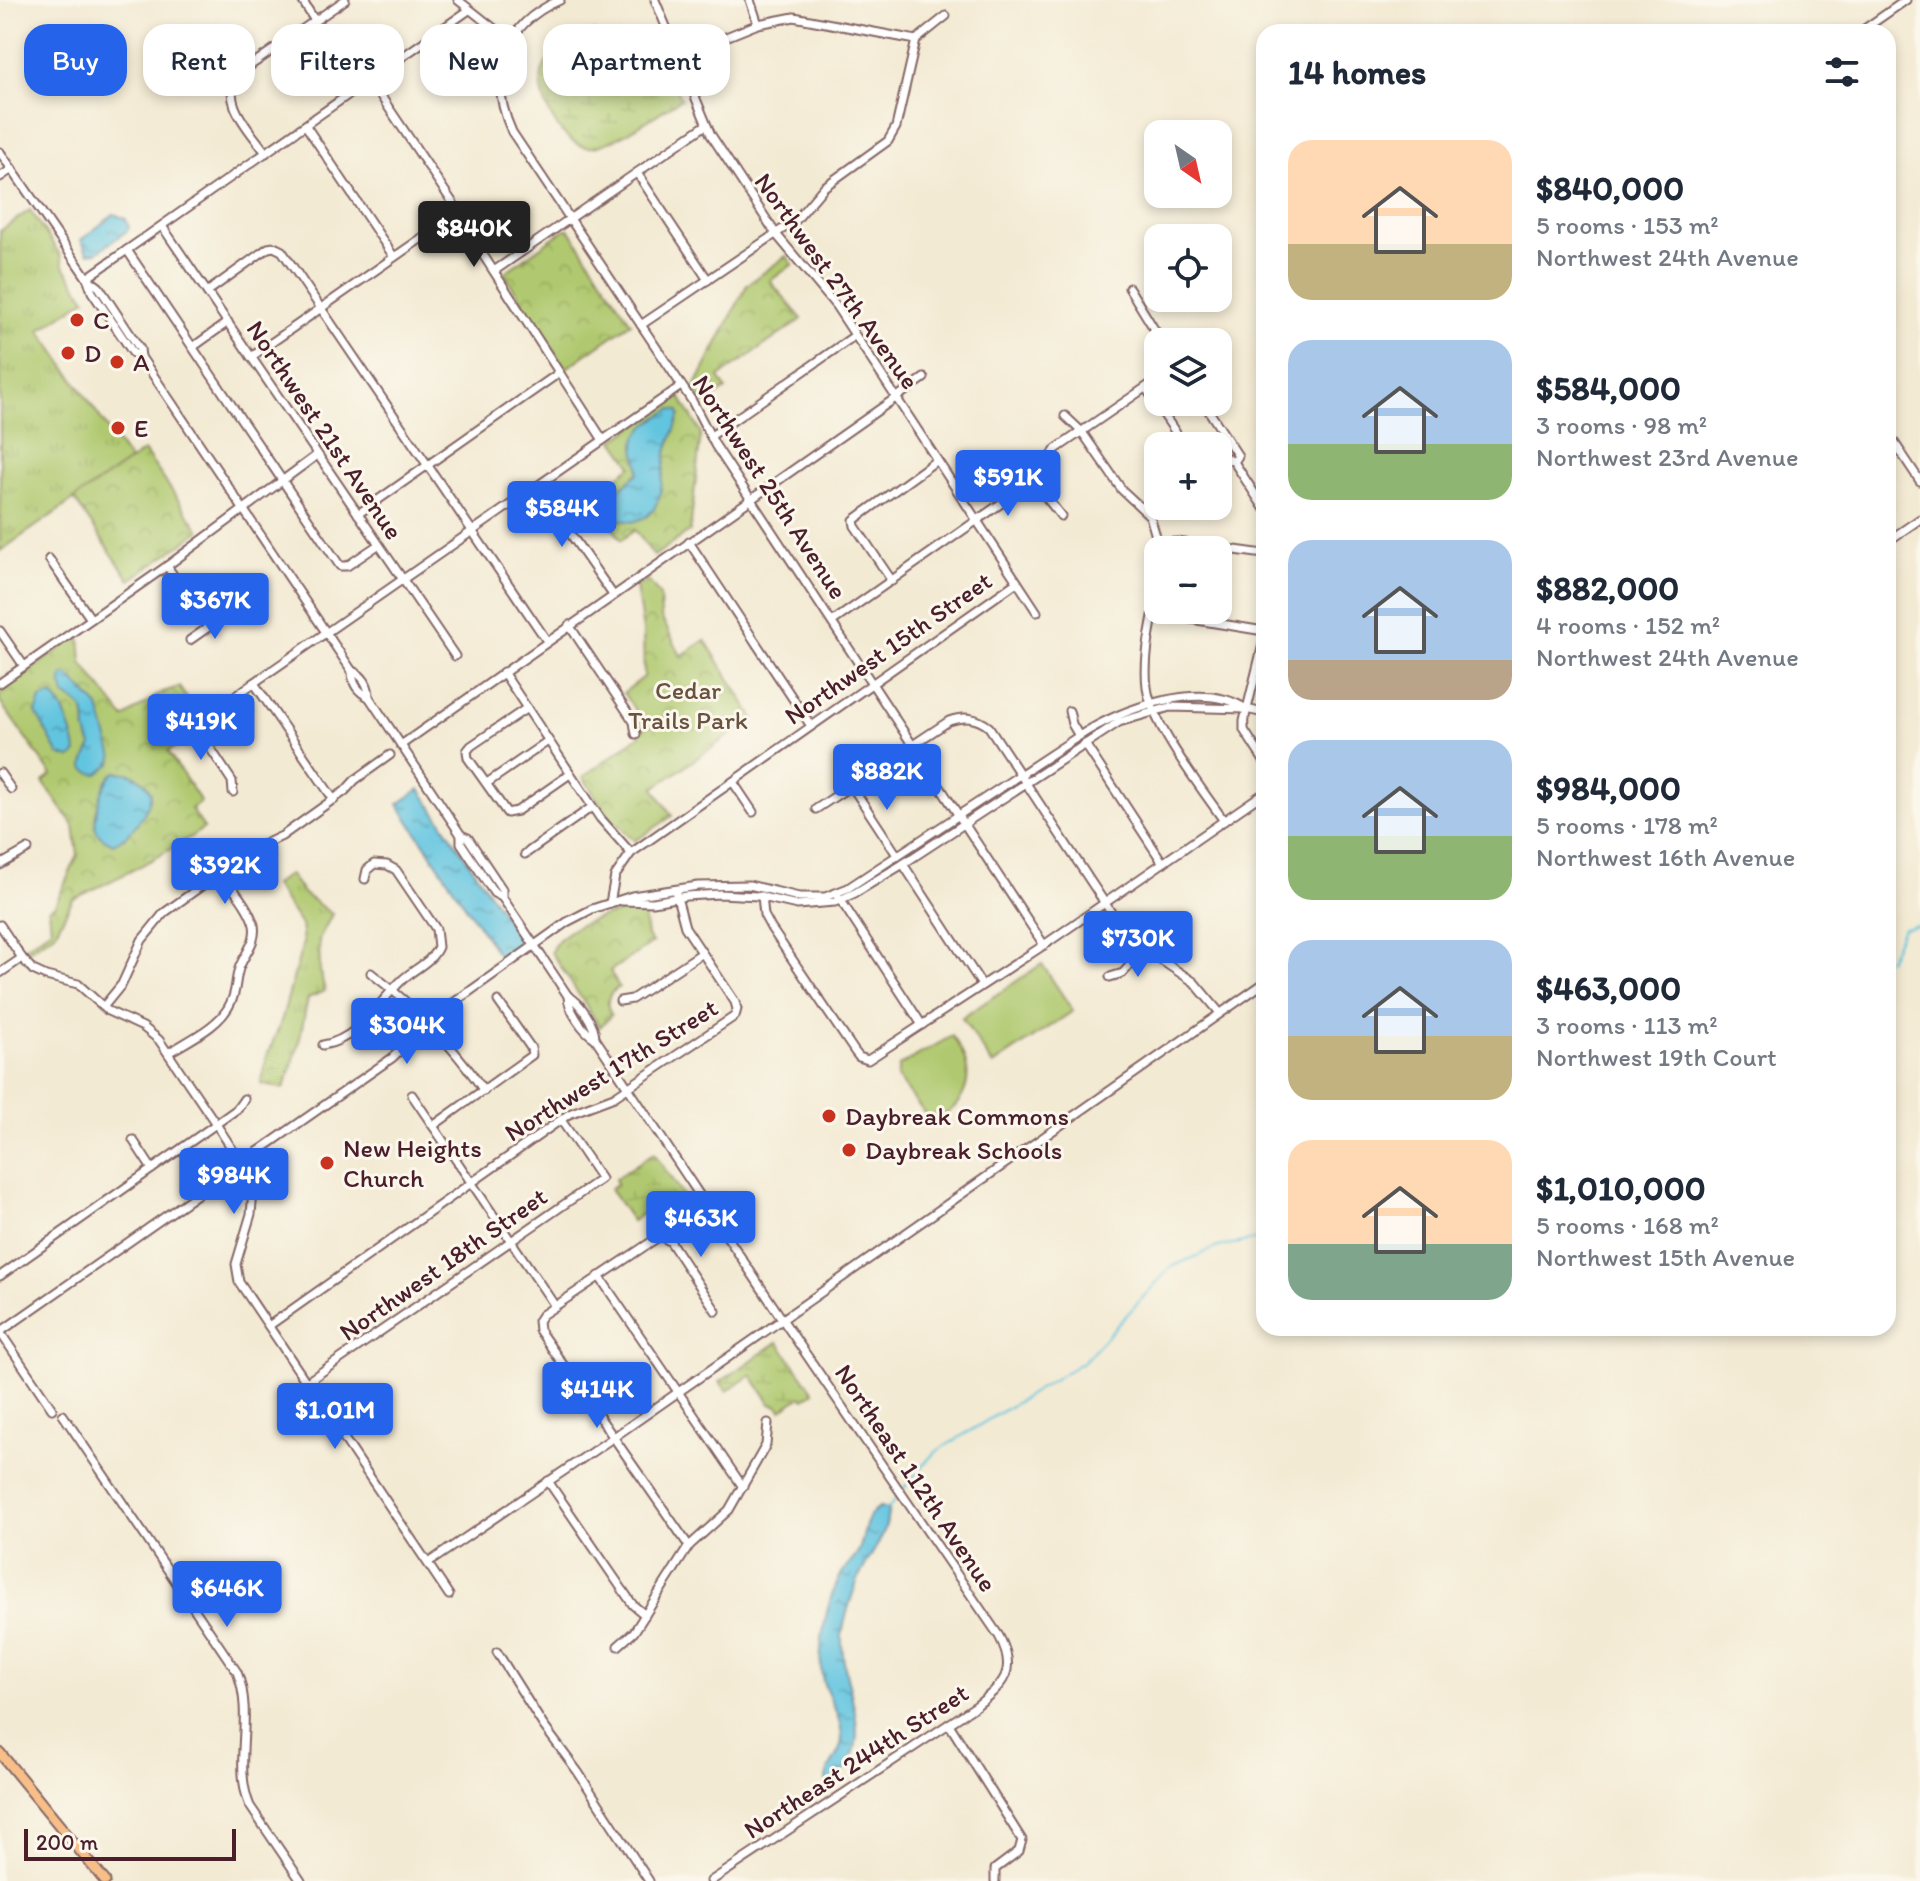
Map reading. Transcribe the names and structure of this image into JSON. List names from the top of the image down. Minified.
{"streets":{"street":["Northwest 27th Avenue","Northwest 21st Avenue","Northwest 25th Avenue","Northwest 15th Street","Northwest 17th Street","Northwest 18th Street","Northeast 112th Avenue","Northeast 244th Street"]},"crossings":[["Northwest 27th Avenue","Northwest 15th Street"],["Northwest 25th Avenue","Northwest 15th Street"],["Northwest 17th Street","Northwest 18th Street"],["Northwest 17th Street","Northeast 112th Avenue"],["Northeast 112th Avenue","Northeast 244th Street"]],"parks":["Cedar Trails Park"],"places":["C","D","A","E","Daybreak Commons","Daybreak Schools","New Heights Church"],"scale_bar":"200 m","north":"bottom right","page":{"chip":["Buy","Rent","Filters","New","Apartment"],"heading":"14 homes","map_buttons":["+","−"],"list":[{"name":"$840,000","note":"5 rooms · 153 m² · Northwest 24th Avenue"},{"name":"$584,000","note":"3 rooms · 98 m² · Northwest 23rd Avenue"},{"name":"$882,000","note":"4 rooms · 152 m² · Northwest 24th Avenue"},{"name":"$984,000","note":"5 rooms · 178 m² · Northwest 16th Avenue"},{"name":"$463,000","note":"3 rooms · 113 m² · Northwest 19th Court"},{"name":"$1,010,000","note":"5 rooms · 168 m² · Northwest 15th Avenue"}],"price":["$840K","$591K","$584K","$367K","$419K","$882K","$392K","$730K","$304K","$984K","$463K","$414K","$1.01M","$646K"],"scale":"200 m"}}
